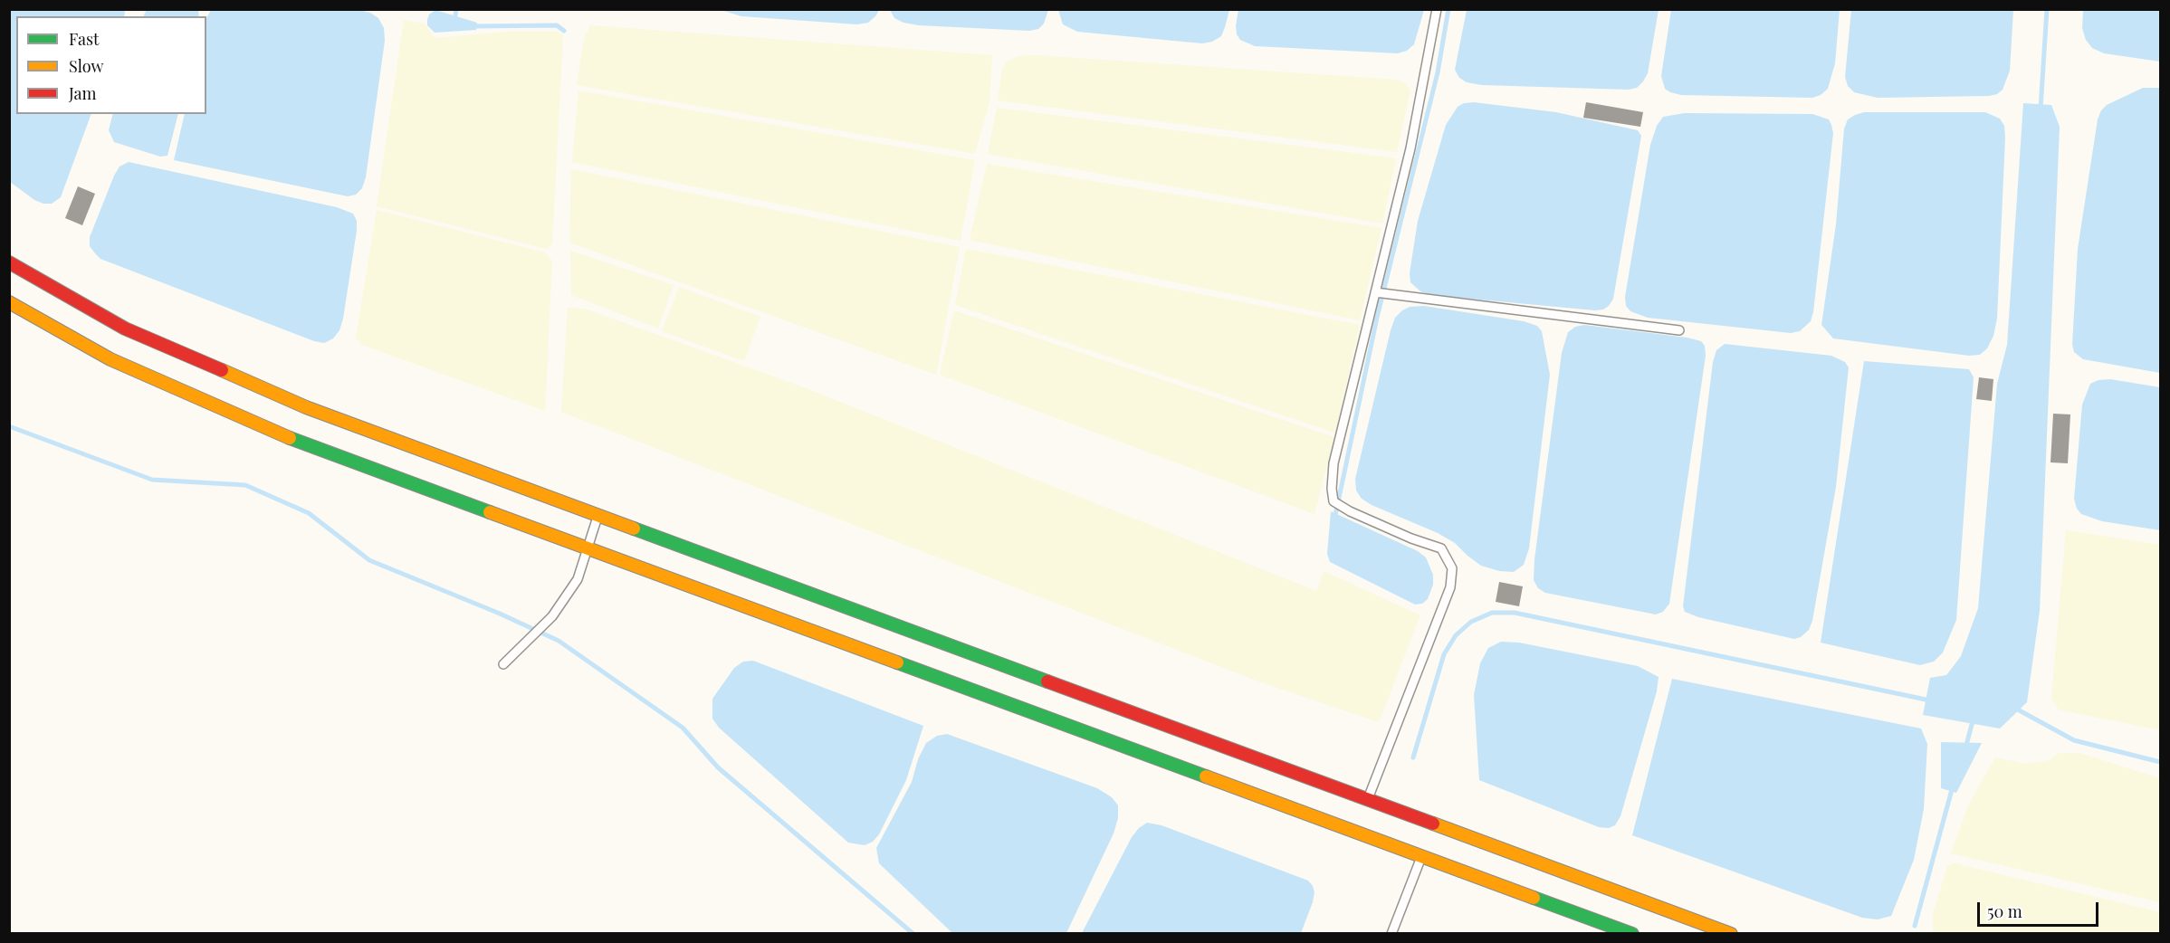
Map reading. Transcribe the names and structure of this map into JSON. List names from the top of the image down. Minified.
{"legend":["Fast","Slow","Jam"],"scale_bar":"50 m"}
